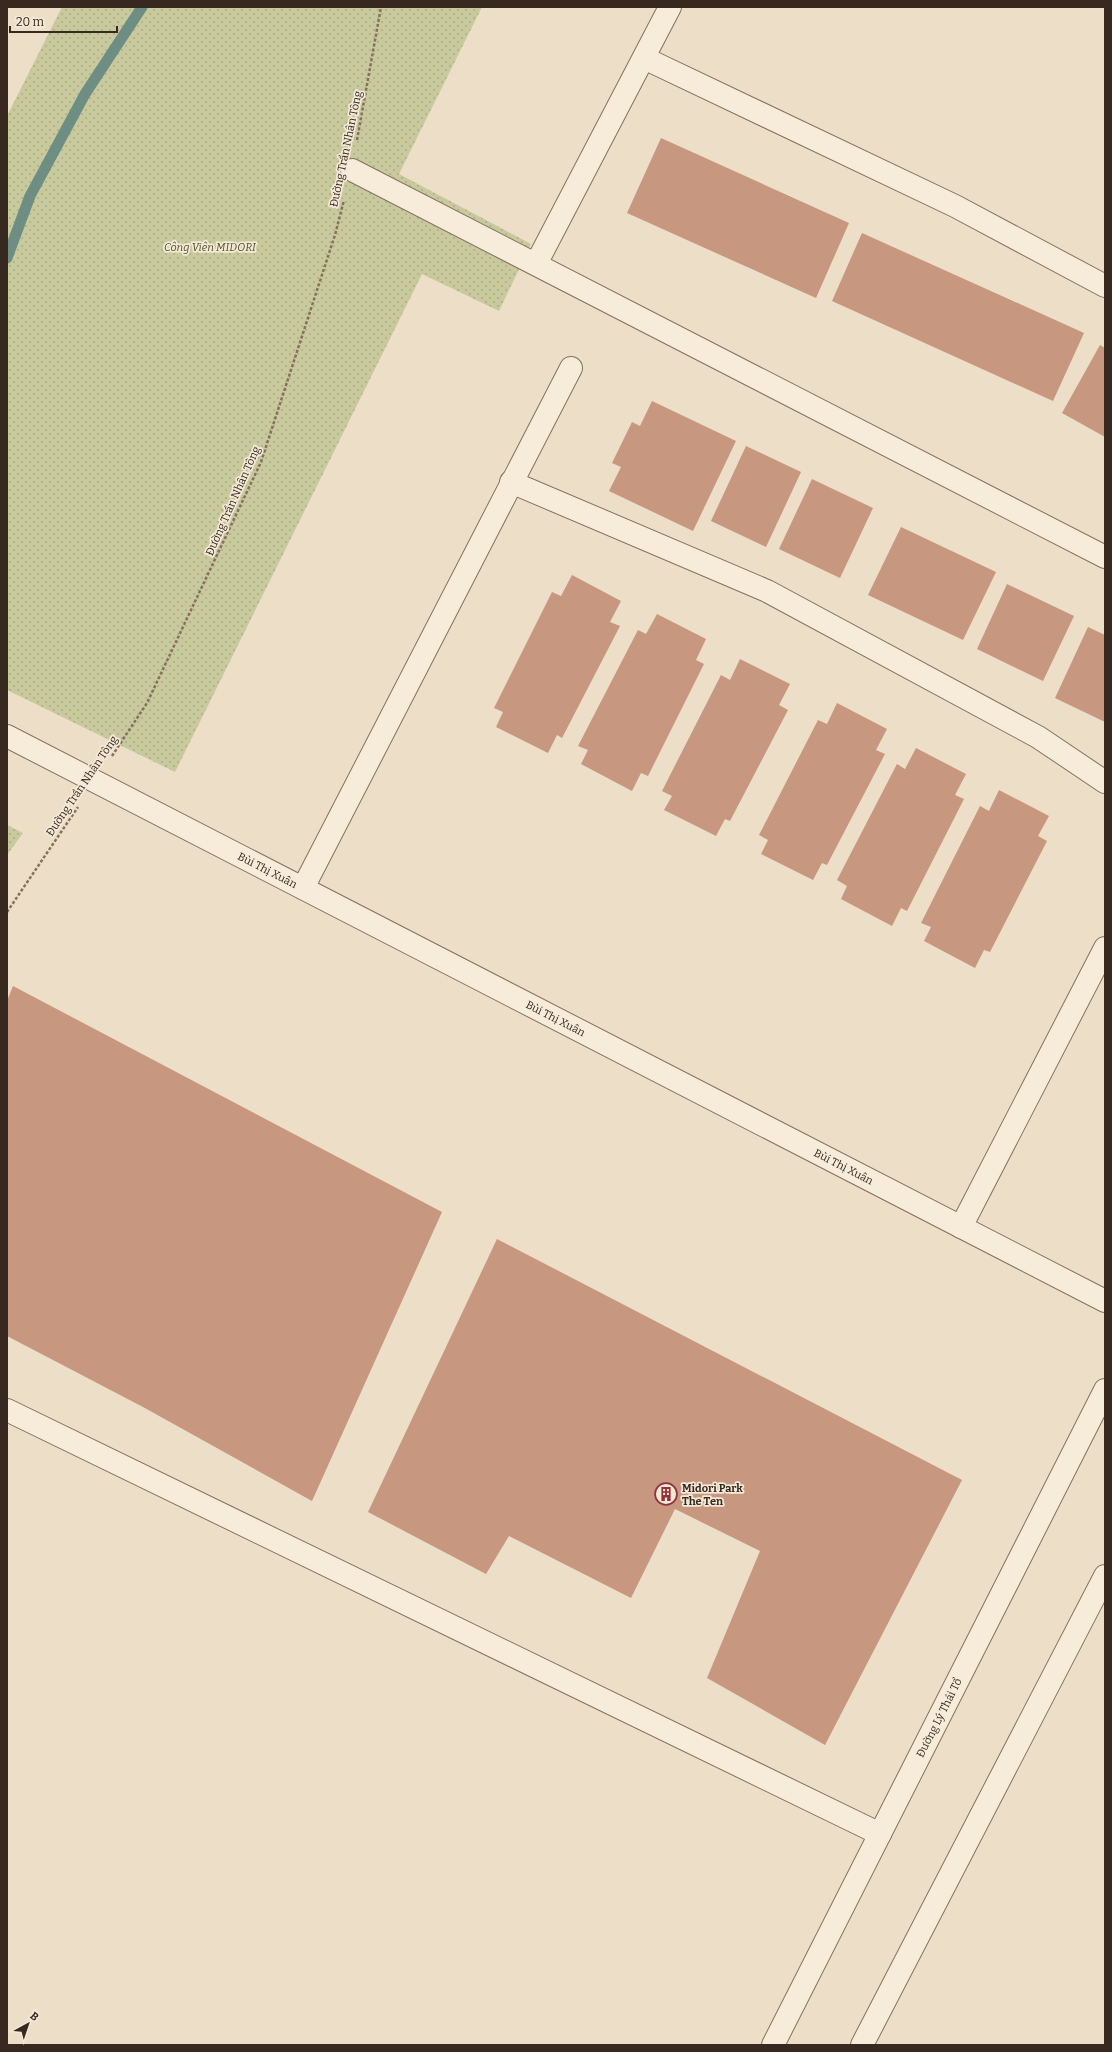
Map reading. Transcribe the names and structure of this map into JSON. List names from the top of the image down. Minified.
{"streets":{"street":["Bùi Thị Xuân","Đường Lý Thái Tổ"],"path":["Đường Trần Nhân Tông"]},"crossings":[["Đường Trần Nhân Tông","Bùi Thị Xuân"]],"parks":["Công Viên MIDORI"],"places":{"building":["Midori Park The Ten"]},"scale_bar":"20 m","north":"top right"}
